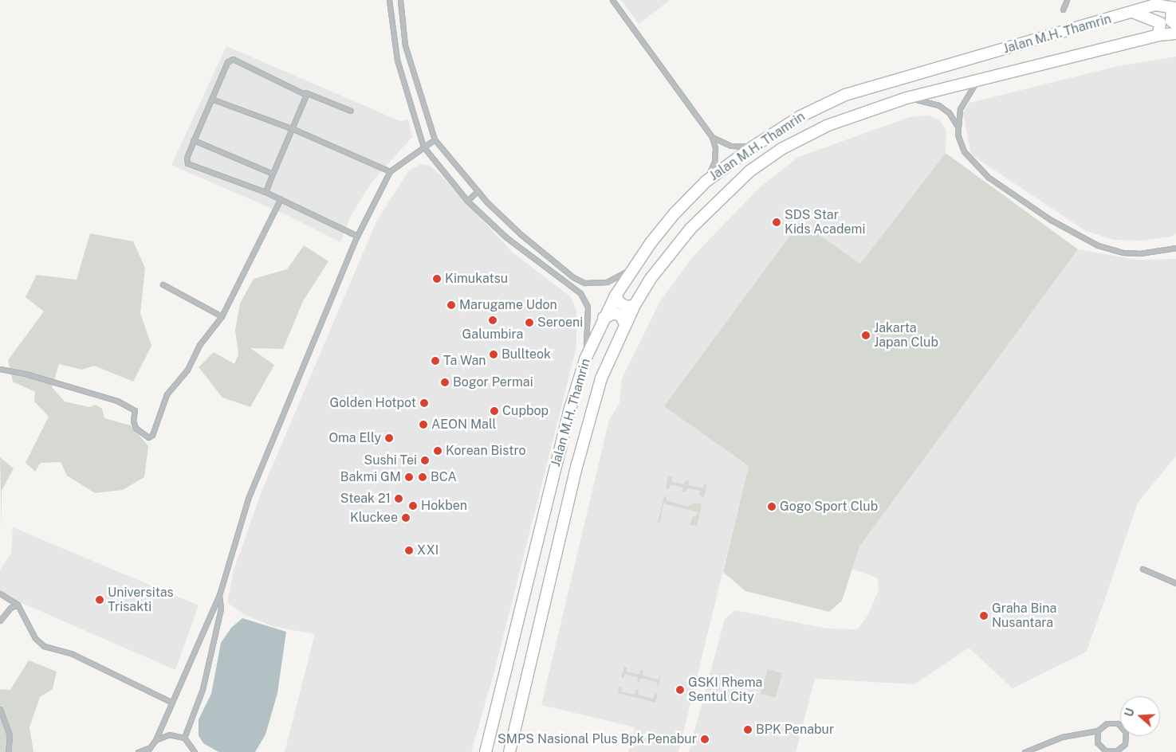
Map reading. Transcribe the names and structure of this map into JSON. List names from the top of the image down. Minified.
{"streets":{"main road":["Jalan M.H. Thamrin"]},"places":["SDS Star Kids Academi","Kimukatsu","Marugame Udon","Galumbira","Seroeni","Jakarta Japan Club","Bullteok","Ta Wan","Bogor Permai","Golden Hotpot","Cupbop","AEON Mall","Oma Elly","Korean Bistro","Sushi Tei","Bakmi GM","BCA","Steak 21","Hokben","Gogo Sport Club","Kluckee","XXI","Universitas Trisakti","Graha Bina Nusantara","GSKI Rhema Sentul City","BPK Penabur","SMPS Nasional Plus Bpk Penabur"],"north":"left"}
